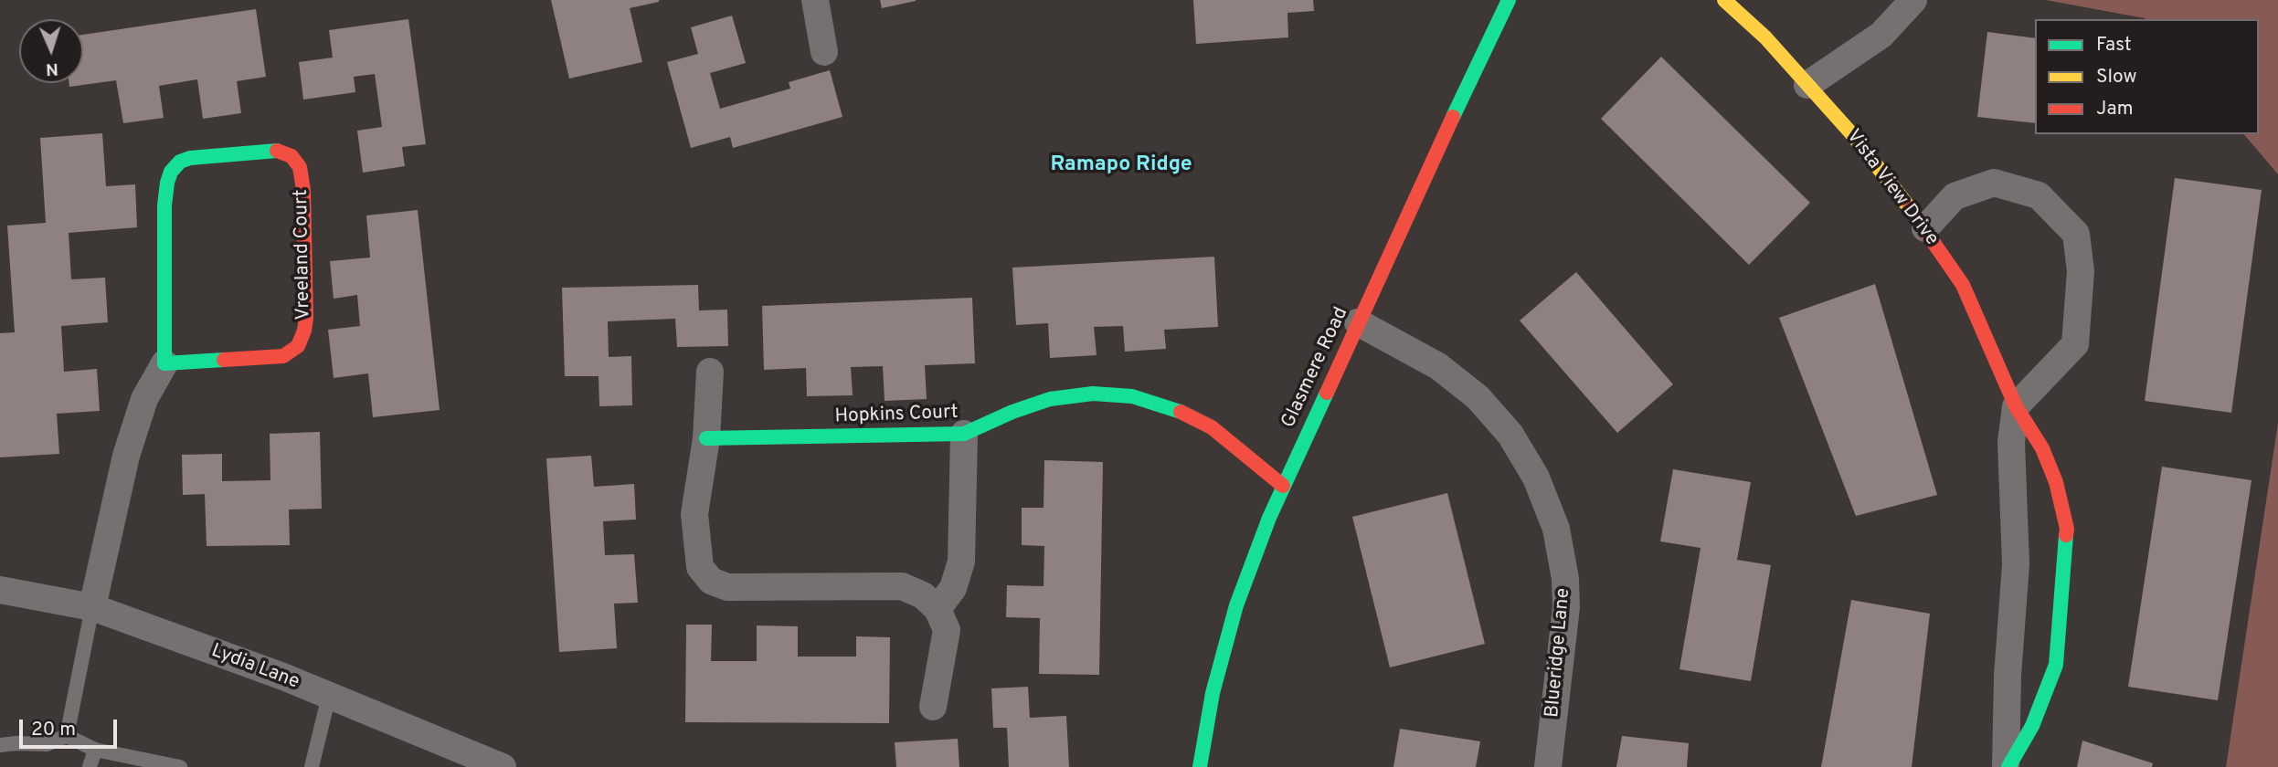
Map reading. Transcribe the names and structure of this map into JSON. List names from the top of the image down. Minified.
{"streets":{"street":["Vista View Drive","Vreeland Court","Glasmere Road","Hopkins Court","Blueridge Lane","Lydia Lane"]},"crossings":[["Vreeland Court","Lydia Lane"],["Glasmere Road","Hopkins Court"],["Glasmere Road","Blueridge Lane"]],"districts":["Ramapo Ridge"],"legend":["Fast","Slow","Jam"],"scale_bar":"20 m","north":"bottom"}
